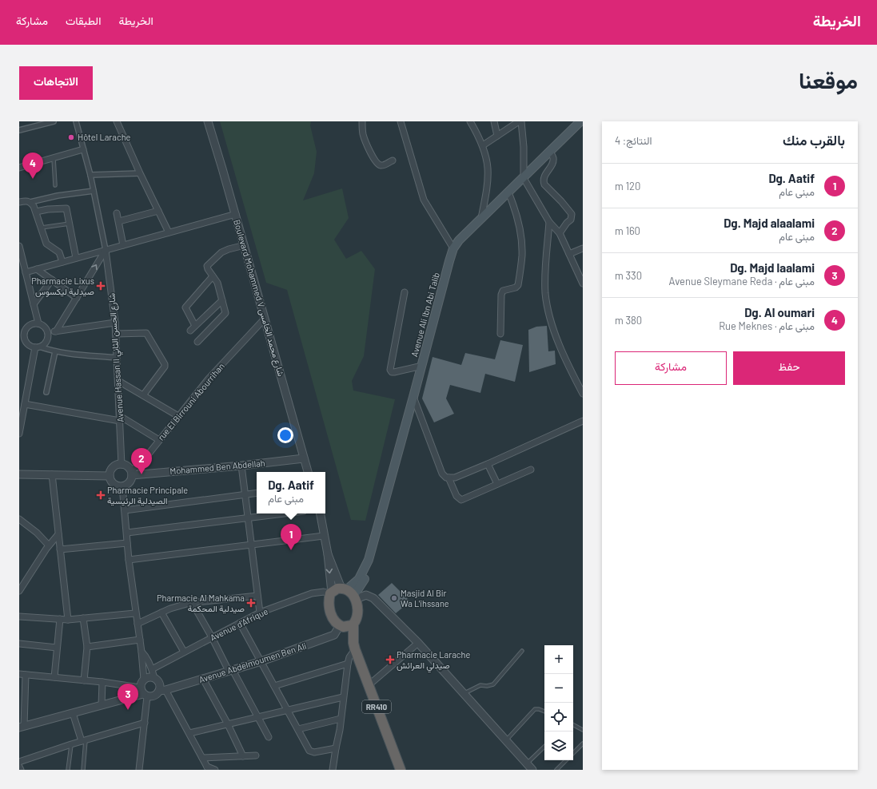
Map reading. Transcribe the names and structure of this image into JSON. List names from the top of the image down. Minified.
{"streets":{"highway":["RR410"],"main road":["Avenue Ali Ibn Abi Talib"],"street":["Boulevard Mohammed V شارع محمد الخامس","Avenue Hassan II شارع الحسن الثاني","rue El Birrouni Abourrihan","Mohammed Ben Abdellah","Avenue d'Afrique","Avenue Abdelmoumen Ben Ali"]},"crossings":[["Boulevard Mohammed V شارع محمد الخامس","rue El Birrouni Abourrihan"],["Boulevard Mohammed V شارع محمد الخامس","Mohammed Ben Abdellah"],["Avenue Ali Ibn Abi Talib","Avenue d'Afrique"],["Avenue Ali Ibn Abi Talib","Avenue Abdelmoumen Ben Ali"],["Avenue Ali Ibn Abi Talib","RR410"],["Avenue Hassan II شارع الحسن الثاني","rue El Birrouni Abourrihan"],["Avenue Hassan II شارع الحسن الثاني","Mohammed Ben Abdellah"],["rue El Birrouni Abourrihan","Mohammed Ben Abdellah"],["Avenue d'Afrique","Avenue Abdelmoumen Ben Ali"],["Avenue d'Afrique","RR410"],["Avenue Abdelmoumen Ben Ali","RR410"]],"places":{"other":["Hôtel Larache","Masjid Al Bir Wa L'ihssane"],"health":["Pharmacie Lixus صيدلية ليكسوس","Pharmacie Principale الصيدلية الرئيسية","Pharmacie Al Mahkama صيدلية المحكمة","Pharmacie Larache صيدلي العرائش"]},"page":{"header":"الخريطة","nav":["الخريطة","الطبقات","مشاركة"],"title":"موقعنا","buttons":["الاتجاهات",["حفظ","مشاركة"]],"heading":["بالقرب منك","النتائج: 4"],"pins":["4","2","1","3"],"list":[{"mark":"1","name":"Dg. Aatif","note":"مبنى عام","value":"120 m"},{"mark":"2","name":"Dg. Majd alaalami","note":"مبنى عام","value":"160 m"},{"mark":"3","name":"Dg. Majd laalami","note":"مبنى عام · Avenue Sleymane Reda","value":"330 m"},{"mark":"4","name":"Dg. Al oumari","note":"مبنى عام · Rue Meknes","value":"380 m"}],"popup":["Dg. Aatif","مبنى عام"],"map_buttons":["+","−"]}}
